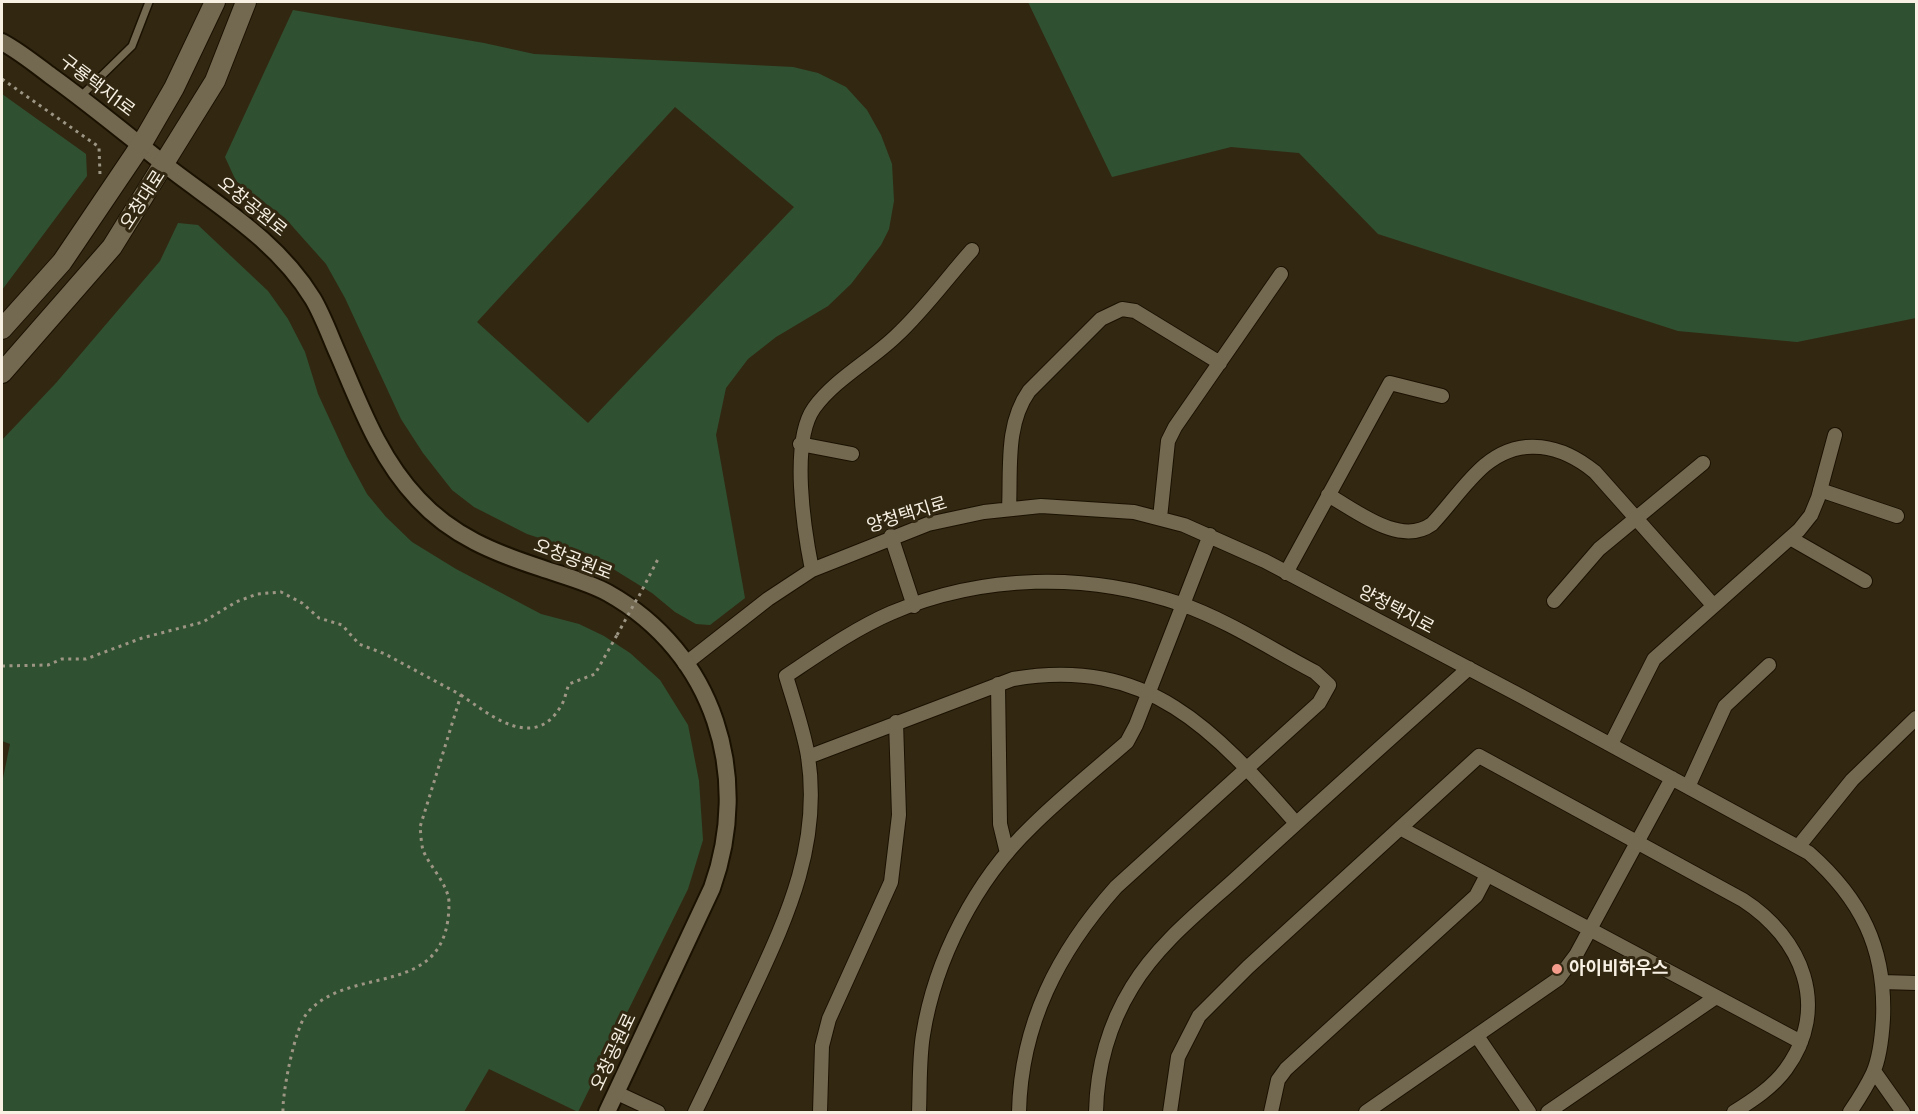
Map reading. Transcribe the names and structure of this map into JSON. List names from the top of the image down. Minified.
{"streets":{"main road":["오창대로"],"street":["구룡택지1로","오창공원로","양청택지로"]},"crossings":[["구룡택지1로","오창대로"],["구룡택지1로","오창공원로"],["오창대로","오창공원로"],["오창공원로","양청택지로"]],"places":["아이비하우스"]}
